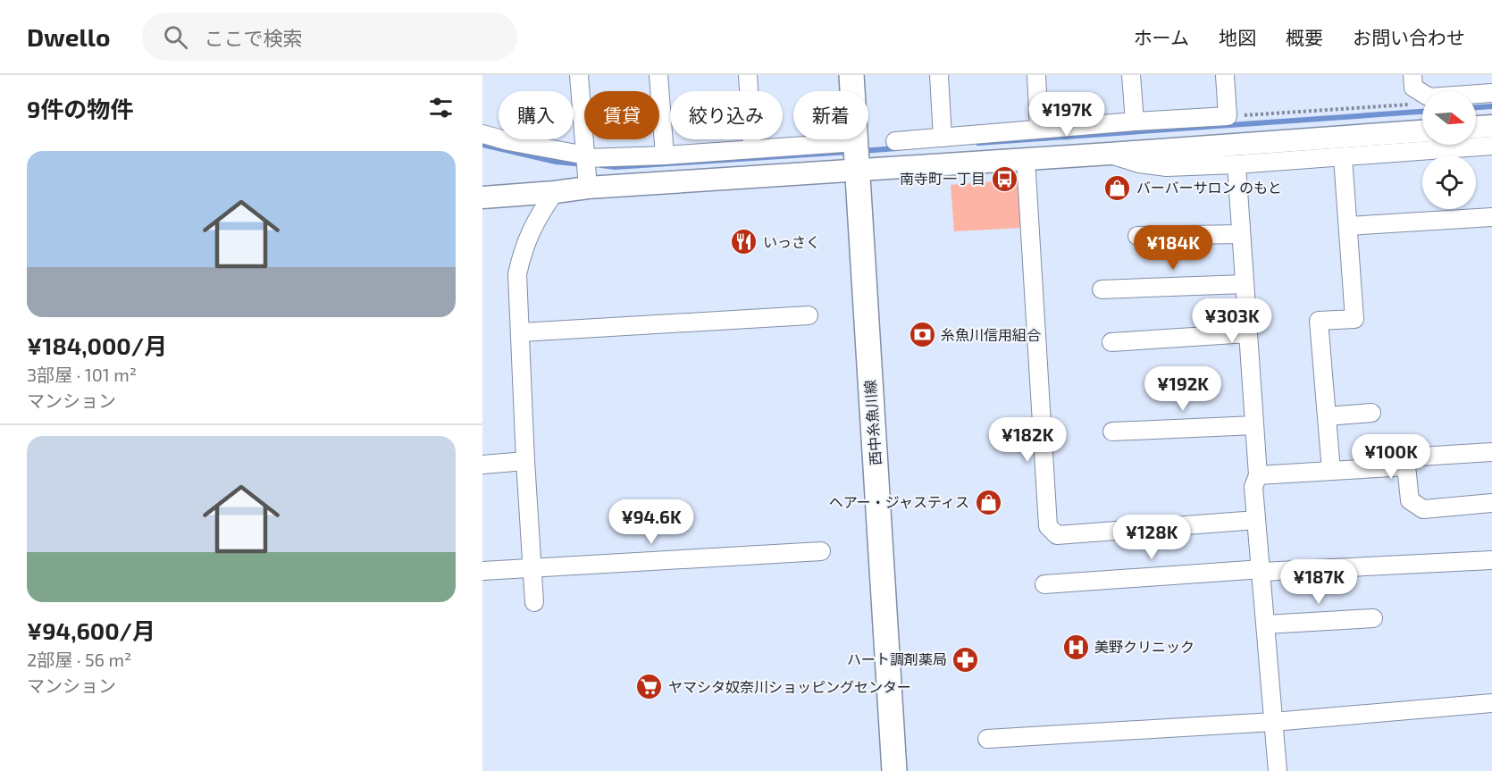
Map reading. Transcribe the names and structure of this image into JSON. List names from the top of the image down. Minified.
{"streets":{"main road":["西中糸魚川線"]},"places":{"bus stop":["南寺町一丁目"],"shop":["バーバーサロン のもと","ヘアー・ジャスティス"],"restaurant":["いっさく"],"bank":["糸魚川信用組合"],"hospital":["美野クリニック"],"pharmacy":["ハート調剤薬局"],"supermarket":["ヤマシタ奴奈川ショッピングセンター"]},"north":"right","page":{"header":"Dwello","search":"ここで検索","nav":["ホーム","地図","概要","お問い合わせ"],"heading":"9件の物件","chip":["購入","賃貸","絞り込み","新着"],"price":["¥197K","¥184K","¥303K","¥192K","¥182K","¥100K","¥94.6K","¥128K","¥187K"],"list":[{"name":"¥184,000/月","note":"3部屋 · 101 m² · マンション"},{"name":"¥94,600/月","note":"2部屋 · 56 m² · マンション"}]}}
